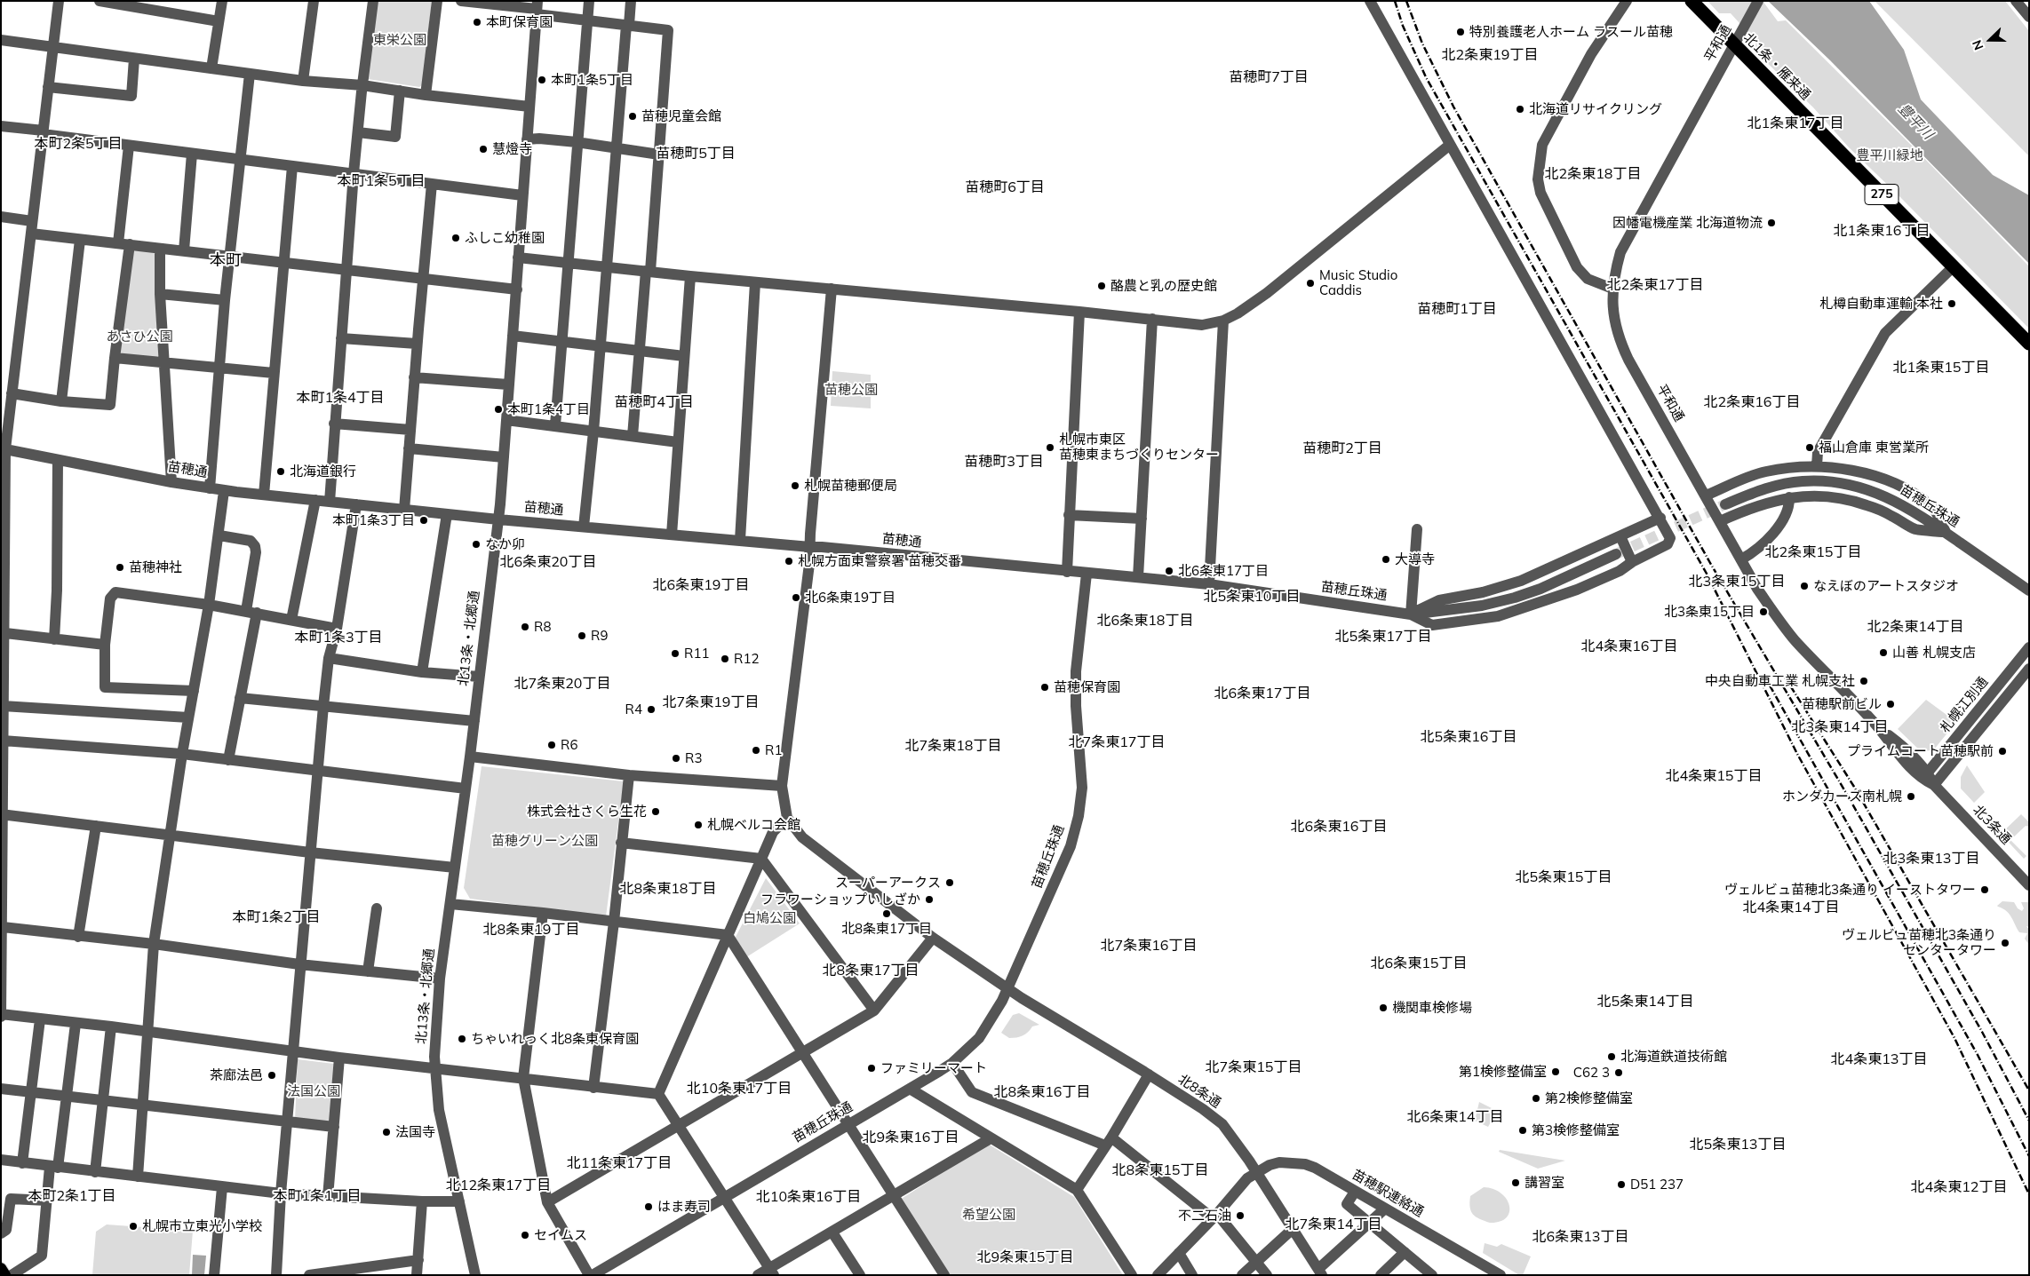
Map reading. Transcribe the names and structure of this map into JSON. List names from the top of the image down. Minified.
{"streets":{"highway":["北1条・雁来通","275"],"street":["平和通","苗穂通","苗穂丘珠通","北13条・北郷通","札幌江別通","北3条通","北8条通","苗穂駅連絡通"]},"crossings":[["平和通","北1条・雁来通"],["平和通","札幌江別通"],["平和通","北3条通"],["苗穂通","苗穂丘珠通"],["苗穂通","北13条・北郷通"],["苗穂丘珠通","北8条通"],["札幌江別通","北3条通"],["北8条通","苗穂駅連絡通"]],"districts":["北2条東19丁目","苗穂町7丁目","北1条東17丁目","本町2条5丁目","苗穂町5丁目","北2条東18丁目","本町1条5丁目","苗穂町6丁目","北1条東16丁目","本町","北2条東17丁目","苗穂町1丁目","北1条東15丁目","本町1条4丁目","苗穂町4丁目","北2条東16丁目","苗穂町2丁目","苗穂町3丁目","北2条東15丁目","北6条東20丁目","北3条東15丁目","北6条東19丁目","北5条東10丁目","北6条東18丁目","北2条東14丁目","北5条東17丁目","本町1条3丁目","北4条東16丁目","北7条東20丁目","北6条東17丁目","北7条東19丁目","北3条東14丁目","北5条東16丁目","北7条東17丁目","北7条東18丁目","北4条東15丁目","北6条東16丁目","北3条東13丁目","北5条東15丁目","北8条東18丁目","北4条東14丁目","本町1条2丁目","北8条東19丁目","北7条東16丁目","北6条東15丁目","北8条東17丁目","北5条東14丁目","北4条東13丁目","北7条東15丁目","北10条東17丁目","北8条東16丁目","北6条東14丁目","北9条東16丁目","北5条東13丁目","北11条東17丁目","北8条東15丁目","北12条東17丁目","北4条東12丁目","本町2条1丁目","本町1条1丁目","北10条東16丁目","北7条東14丁目","北6条東13丁目","北9条東15丁目"],"water":["豊平川"],"parks":["東栄公園","豊平川緑地","あさひ公園","苗穂公園","苗穂グリーン公園","白鳩公園","法国公園","希望公園"],"places":["本町保育園","特別養護老人ホーム ラスール苗穂","本町1条5丁目","北海道リサイクリング","苗穂児童会館","慧燈寺","因幡電機産業 北海道物流","ふしこ幼稚園","Music Studio Caddis","酪農と乳の歴史館","札樽自動車運輸 本社","本町1条4丁目","札幌市東区 苗穂東まちづくりセンター","福山倉庫 東営業所","北海道銀行","札幌苗穂郵便局","本町1条3丁目","なか卯","大導寺","札幌方面東警察署 苗穂交番","苗穂神社","北6条東17丁目","なえぼのアートスタジオ","北6条東19丁目","北3条東15丁目","R8","R9","山善 札幌支店","R11","R12","中央自動車工業 札幌支社","苗穂保育園","苗穂駅前ビル","R4","R6","R1","プライムコート苗穂駅前","R3","ホンダカーズ南札幌","株式会社さくら生花","札幌ベルコ会館","スーパーアークス","ヴェルビュ苗穂北3条通り イーストタワー","フラワーショップいしざか","北8条東17丁目","ヴェルビュ苗穂北3条通り センタータワー","機関車検修場","ちゃいれっく北8条東保育園","北海道鉄道技術館","ファミリーマート","第1検修整備室","C62 3","茶廊法邑","第2検修整備室","第3検修整備室","法国寺","講習室","D51 237","はま寿司","不二石油","札幌市立東光小学校","セイムス"],"north":"left"}
